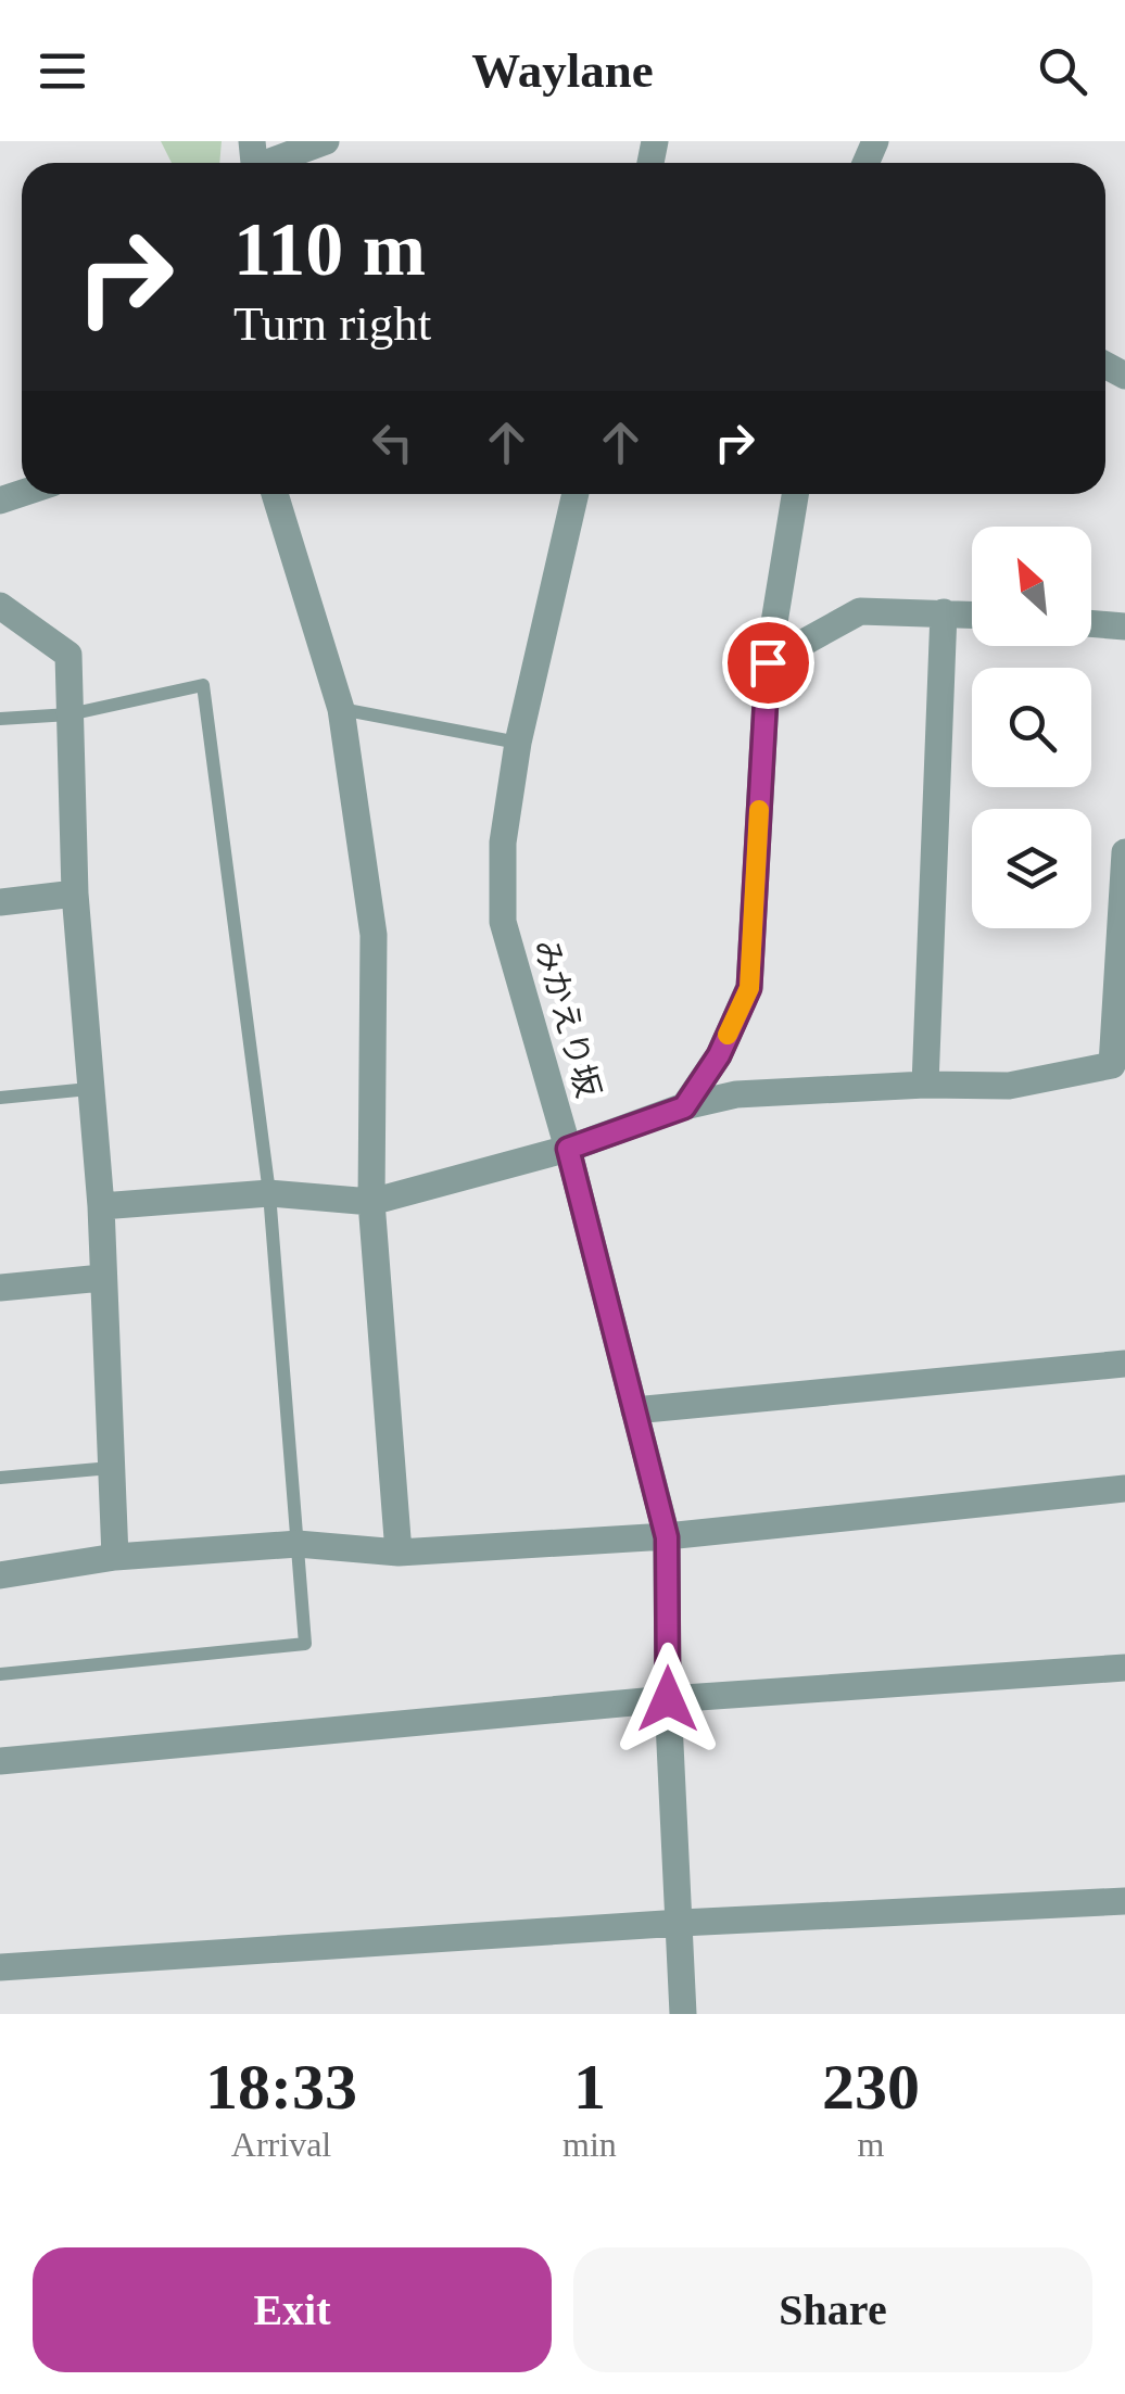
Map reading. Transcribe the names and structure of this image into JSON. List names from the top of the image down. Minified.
{"streets":{"street":["みかえり坂"]},"north":"top left","page":{"header":"Waylane","turn":["110 m","Turn right"],"eta":["18:33","Arrival","1","min","230","m"],"buttons":["Exit","Share"]}}
